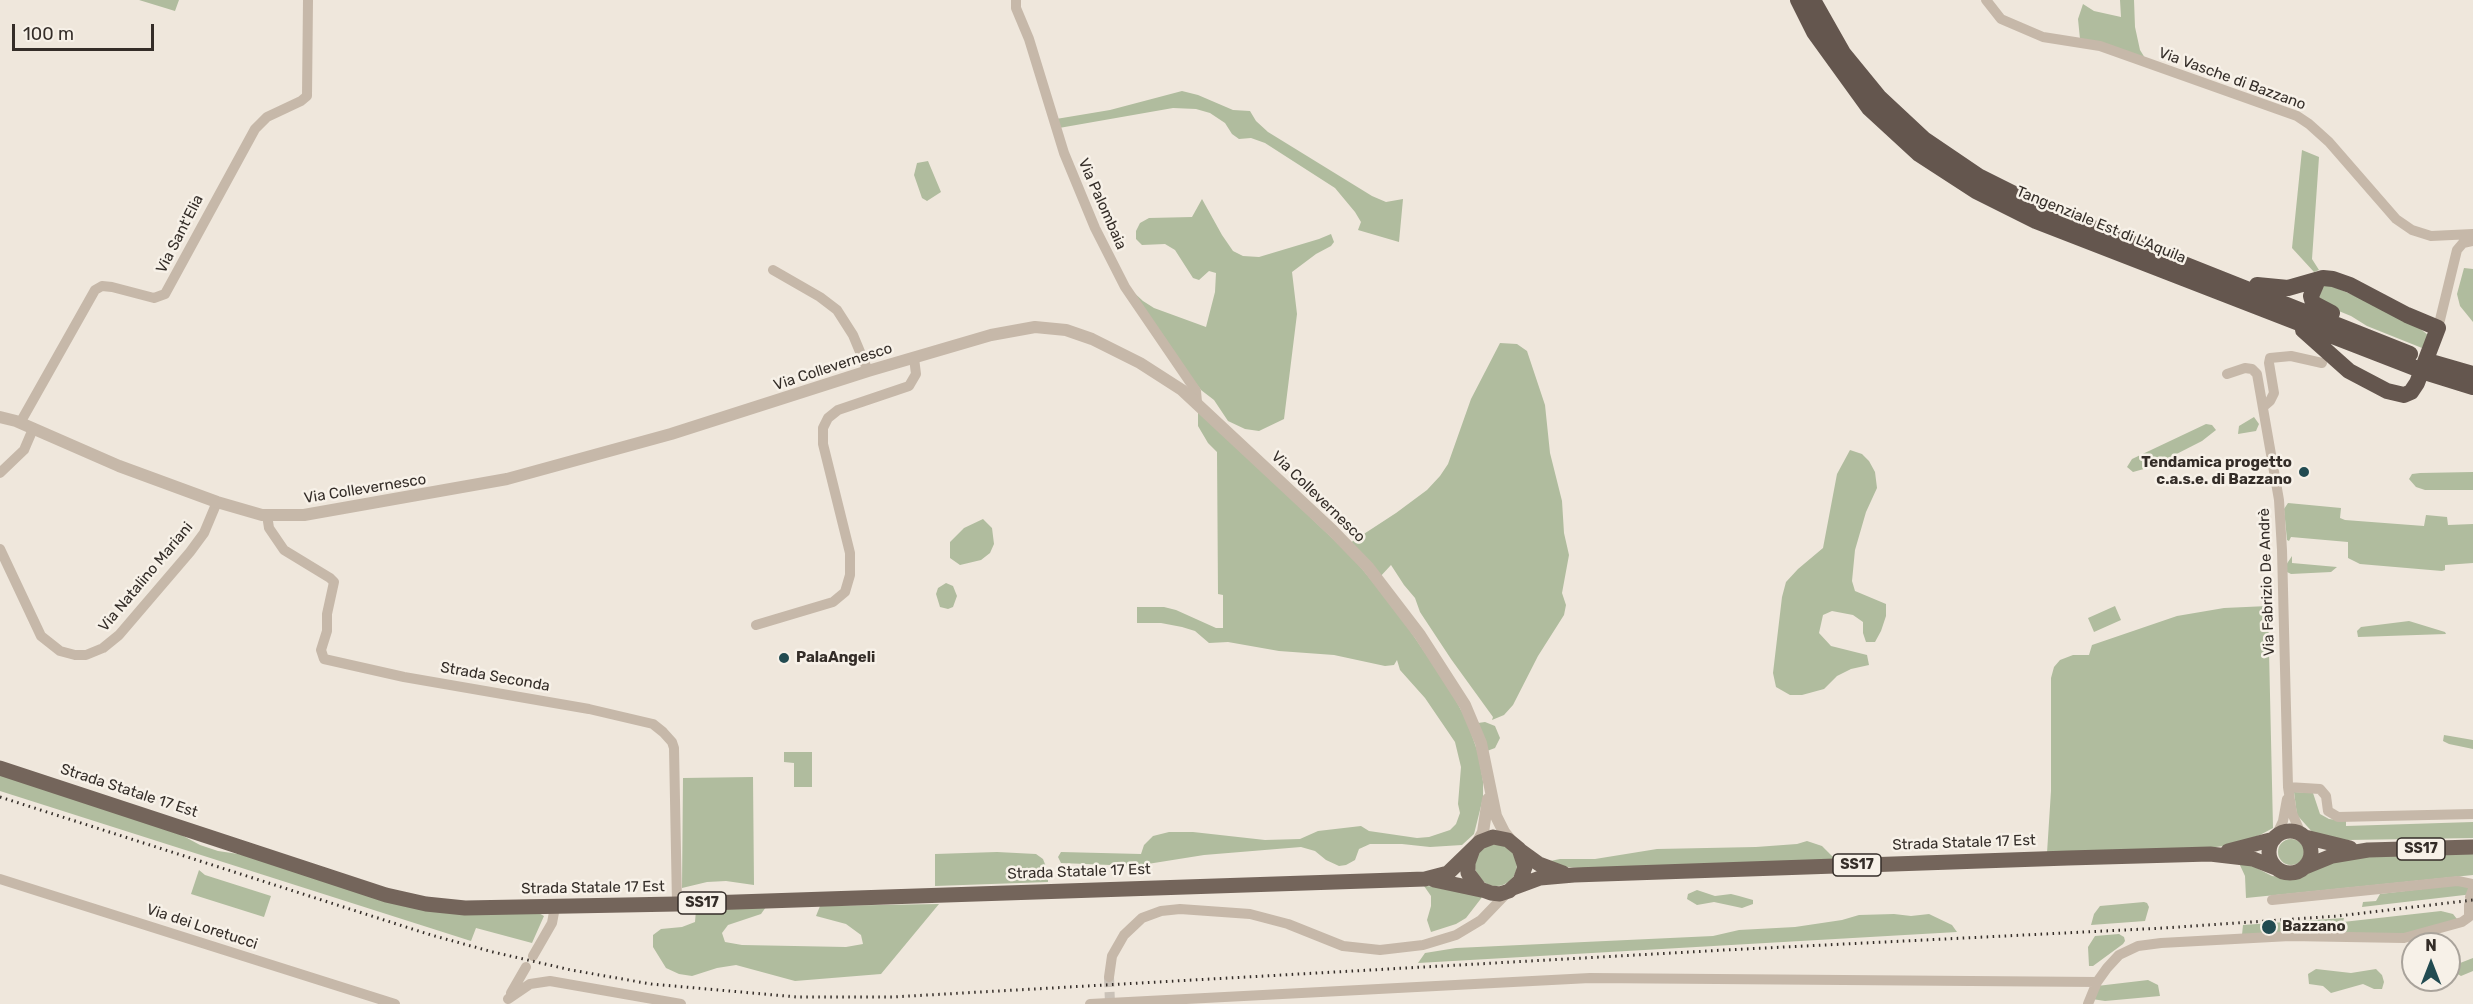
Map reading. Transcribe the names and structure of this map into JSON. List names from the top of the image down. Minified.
{"streets":{"highway":["Tangenziale Est di L'Aquila"],"main road":["Strada Statale 17 Est","SS17"],"street":["Via Vasche di Bazzano","Via Palombaia","Via Sant'Elia","Via Collevernesco","Via Natalino Mariani","Via Fabrizio De Andrè","Strada Seconda","Via dei Loretucci"]},"crossings":[["Via Palombaia","Via Collevernesco"],["Via Sant'Elia","Via Collevernesco"],["Via Collevernesco","Via Natalino Mariani"],["Via Collevernesco","Strada Seconda"],["Via Collevernesco","Strada Statale 17 Est"],["Via Collevernesco","SS17"],["Via Fabrizio De Andrè","Strada Statale 17 Est"],["Via Fabrizio De Andrè","SS17"],["Strada Seconda","Strada Statale 17 Est"],["Strada Statale 17 Est","SS17"]],"places":["Tendamica progetto c.a.s.e. di Bazzano","PalaAngeli","Bazzano"],"scale_bar":"100 m","north":"top"}
